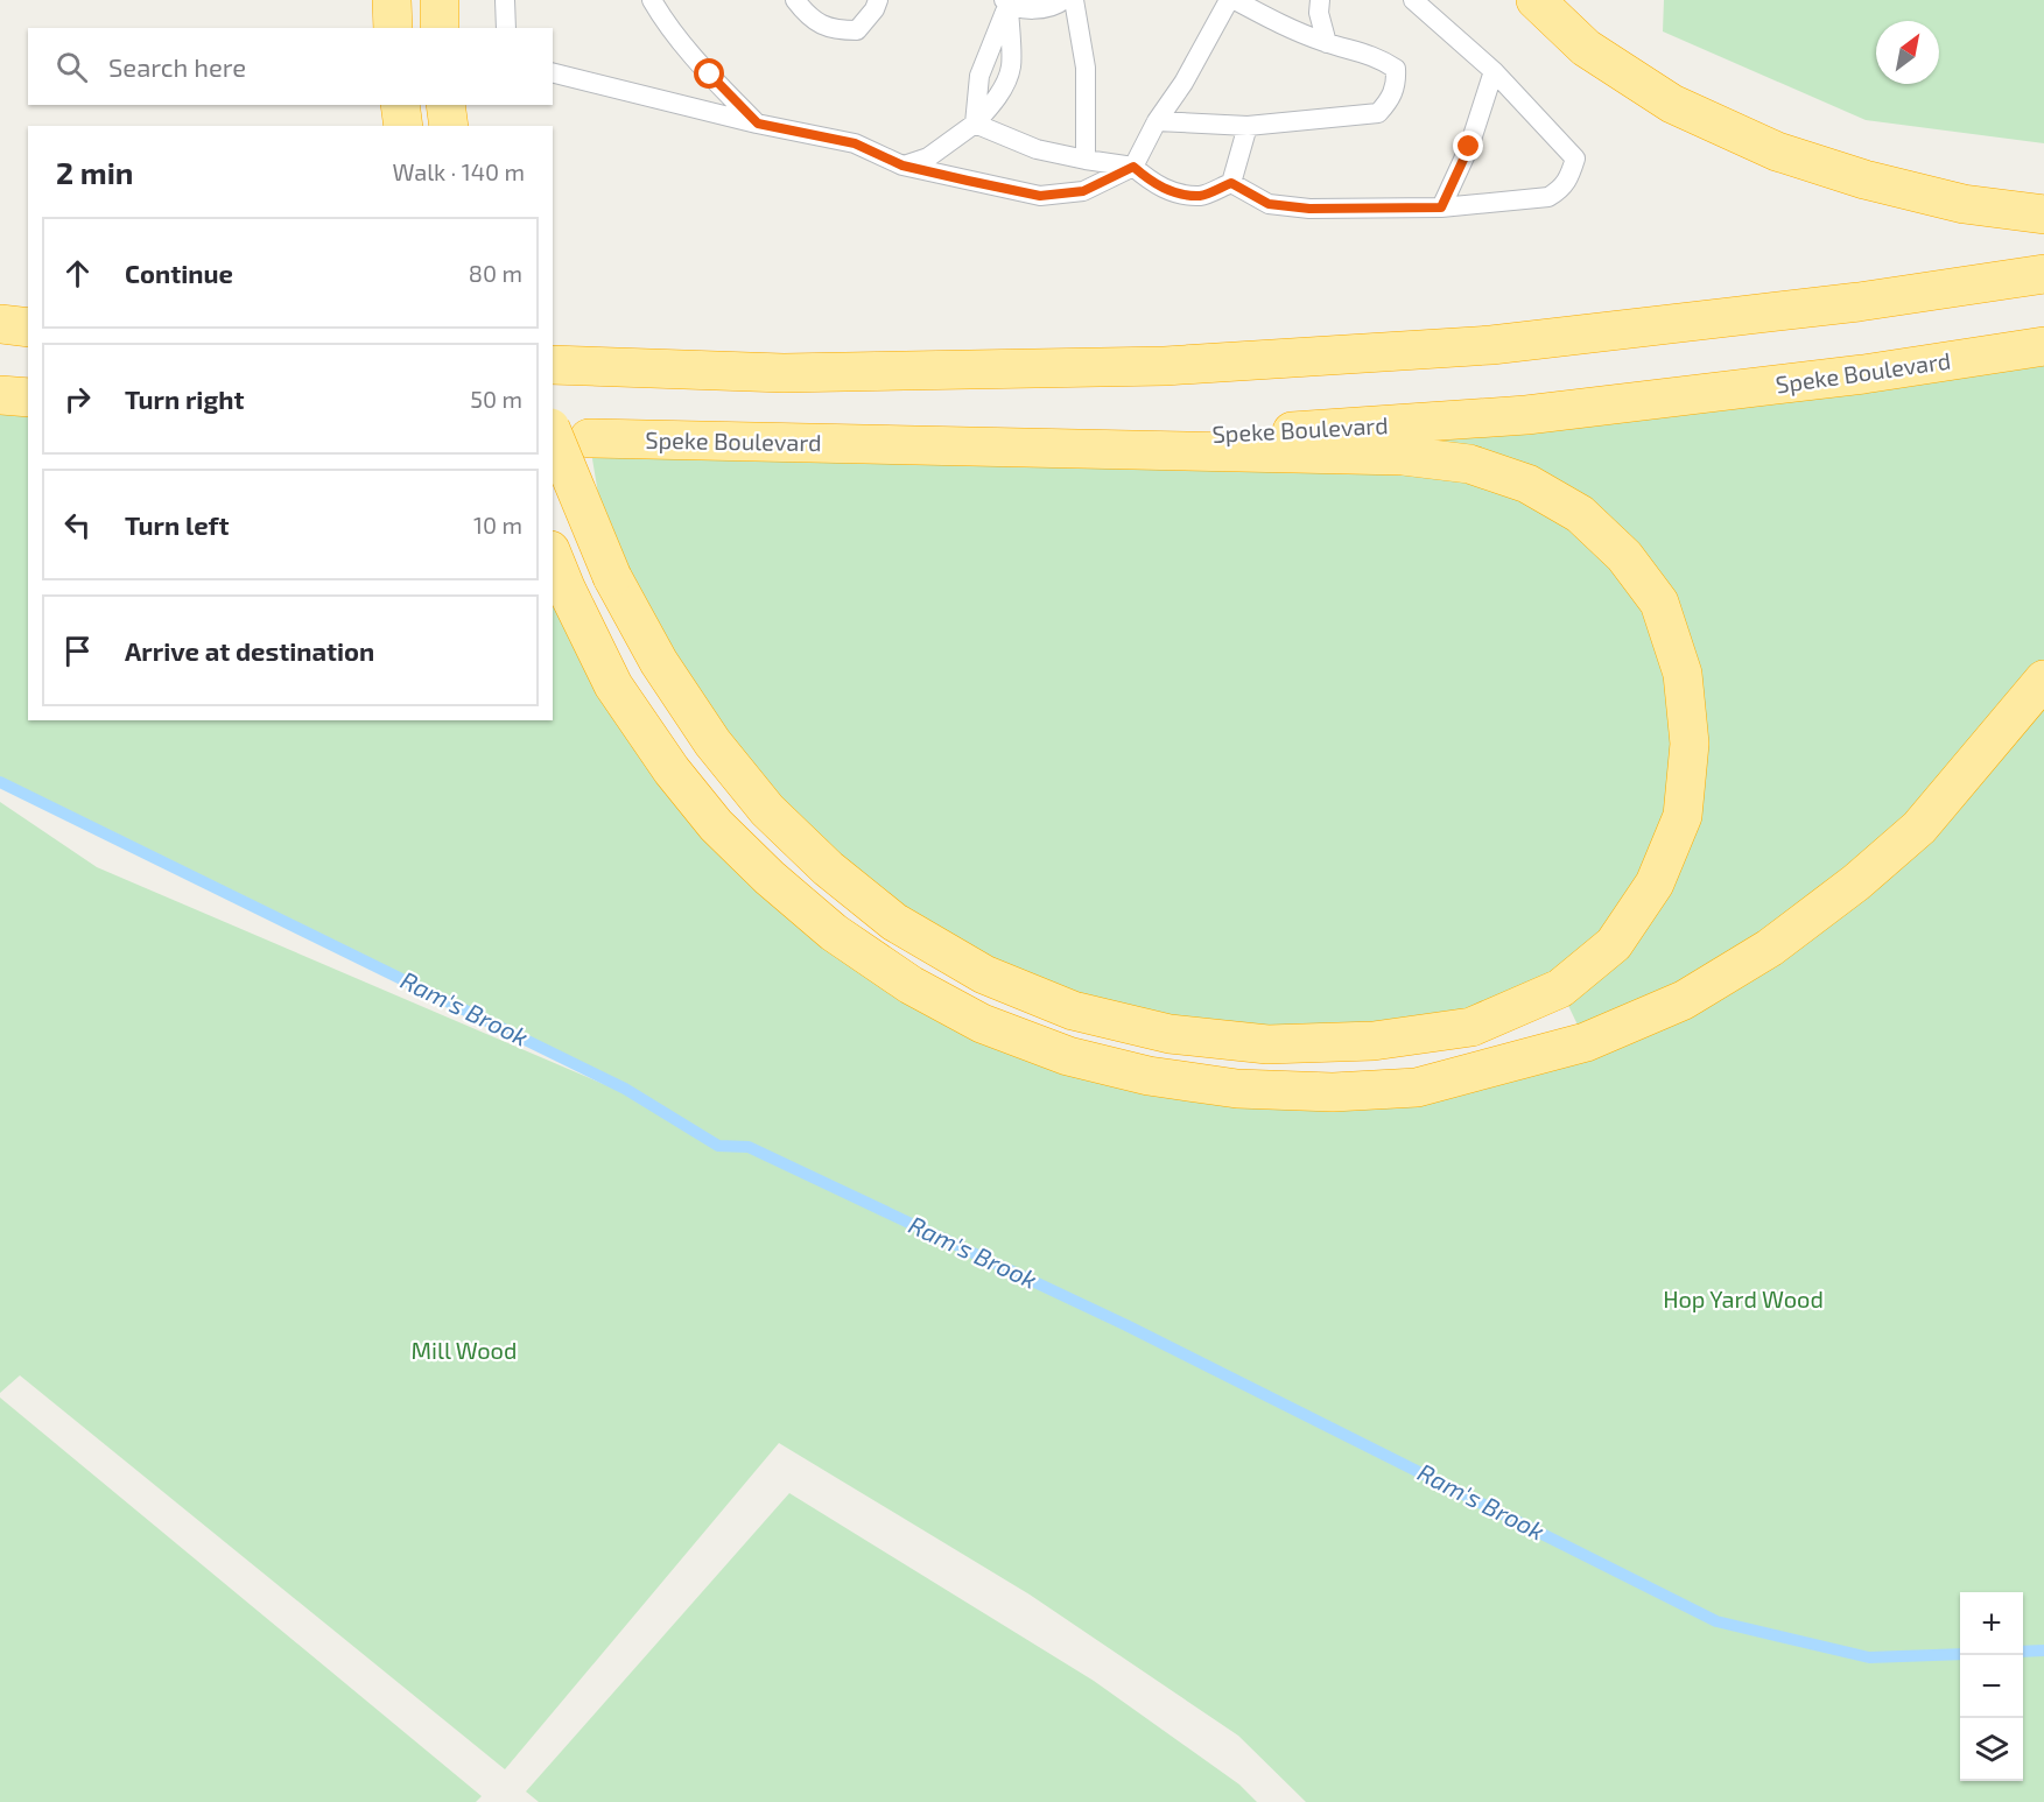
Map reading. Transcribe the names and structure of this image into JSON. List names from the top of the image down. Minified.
{"streets":{"highway":["Speke Boulevard"]},"water":["Ram's Brook"],"parks":["Hop Yard Wood","Mill Wood"],"north":"top right","page":{"search":"Search here","heading":["2 min","Walk · 140 m"],"list":[["Continue","80 m"],["Turn right","50 m"],["Turn left","10 m"],"Arrive at destination"],"map_buttons":["+","−"]}}
